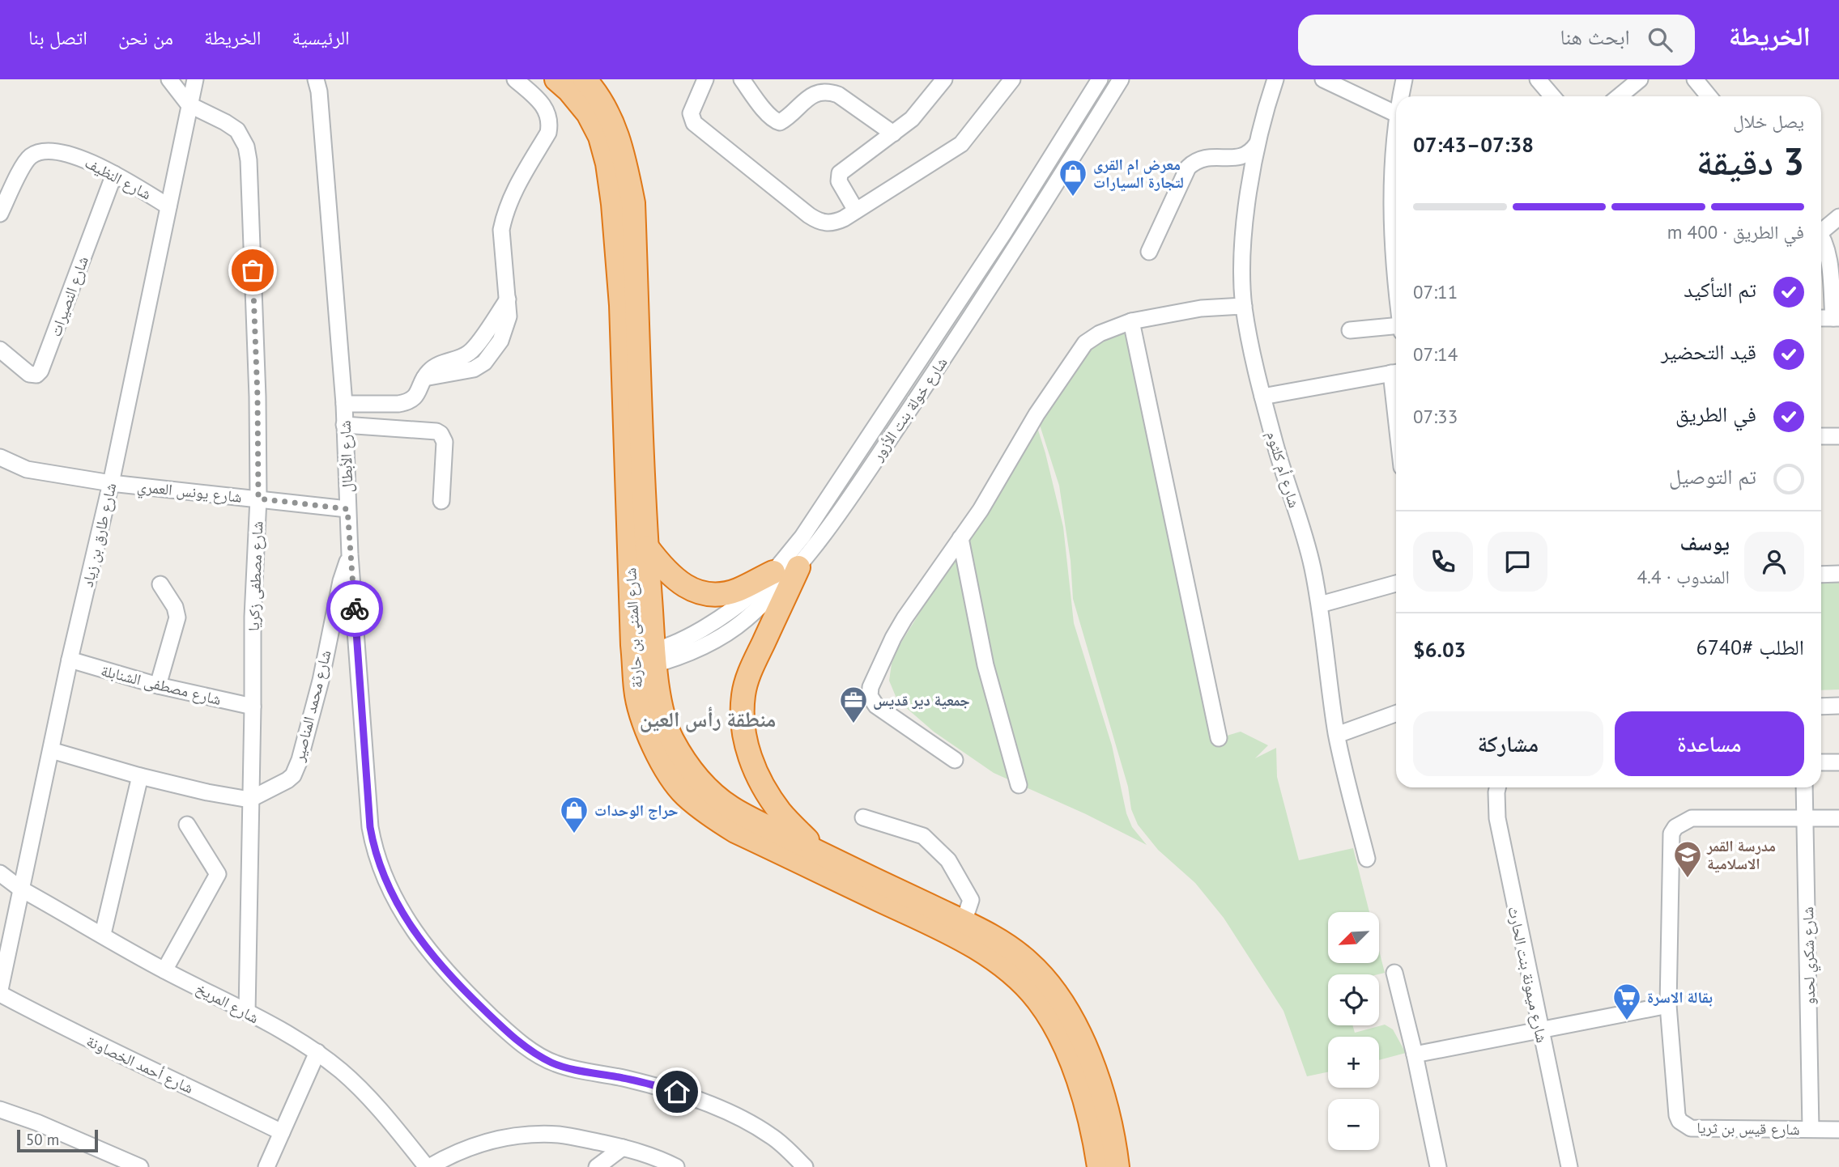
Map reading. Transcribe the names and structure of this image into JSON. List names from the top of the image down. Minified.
{"streets":{"highway":["شارع المثنى بن حارثة"],"street":["شارع النظيف","شارع النصيرات","شارع خولة بنت الأزور","شارع الأبطال","شارع أم كلثوم","شارع يونس العمري","شارع طارق بن زياد","شارع مصطفى زكريا","شارع مصطفى الشنابلة","شارع محمد المناصير","شارع شكري لحدو","شارع ميمونة بنت الحارث","شارع المريخ","شارع أحمد الخصاونة","شارع قيس بن ثريا"]},"crossings":[["شارع النظيف","شارع النصيرات"],["شارع النظيف","شارع طارق بن زياد"],["شارع خولة بنت الأزور","شارع المثنى بن حارثة"],["شارع الأبطال","شارع يونس العمري"],["شارع الأبطال","شارع محمد المناصير"],["شارع يونس العمري","شارع طارق بن زياد"],["شارع يونس العمري","شارع مصطفى زكريا"],["شارع طارق بن زياد","شارع مصطفى زكريا"],["شارع طارق بن زياد","شارع مصطفى الشنابلة"],["شارع طارق بن زياد","شارع المريخ"],["شارع طارق بن زياد","شارع أحمد الخصاونة"],["شارع مصطفى زكريا","شارع مصطفى الشنابلة"],["شارع مصطفى زكريا","شارع محمد المناصير"],["شارع مصطفى زكريا","شارع المريخ"],["شارع شكري لحدو","شارع قيس بن ثريا"]],"districts":["منطقة رأس العين"],"places":{"shop":["معرض ام القرى لتجارة السيارات","حراج الوحدات"],"office":["جمعية دير قديس"],"school or university":["مدرسة القمر الاسلامية"],"supermarket":["بقالة الاسرة"]},"scale_bar":"50 m","north":"bottom left","page":{"header":"الخريطة","search":"ابحث هنا","nav":["الرئيسية","الخريطة","من نحن","اتصل بنا"],"heading":["3 دقيقة","يصل خلال","07:38–07:43"],"panel":["يوسف","المندوب · 4.4","الطلب #6740","$6.03"],"bar":"في الطريق · 400 m","list":[["تم التأكيد","07:11"],["قيد التحضير","07:14"],["في الطريق","07:33"],"تم التوصيل"],"buttons":["مساعدة","مشاركة"],"map_buttons":["+","−"],"scale":"50 m"}}
